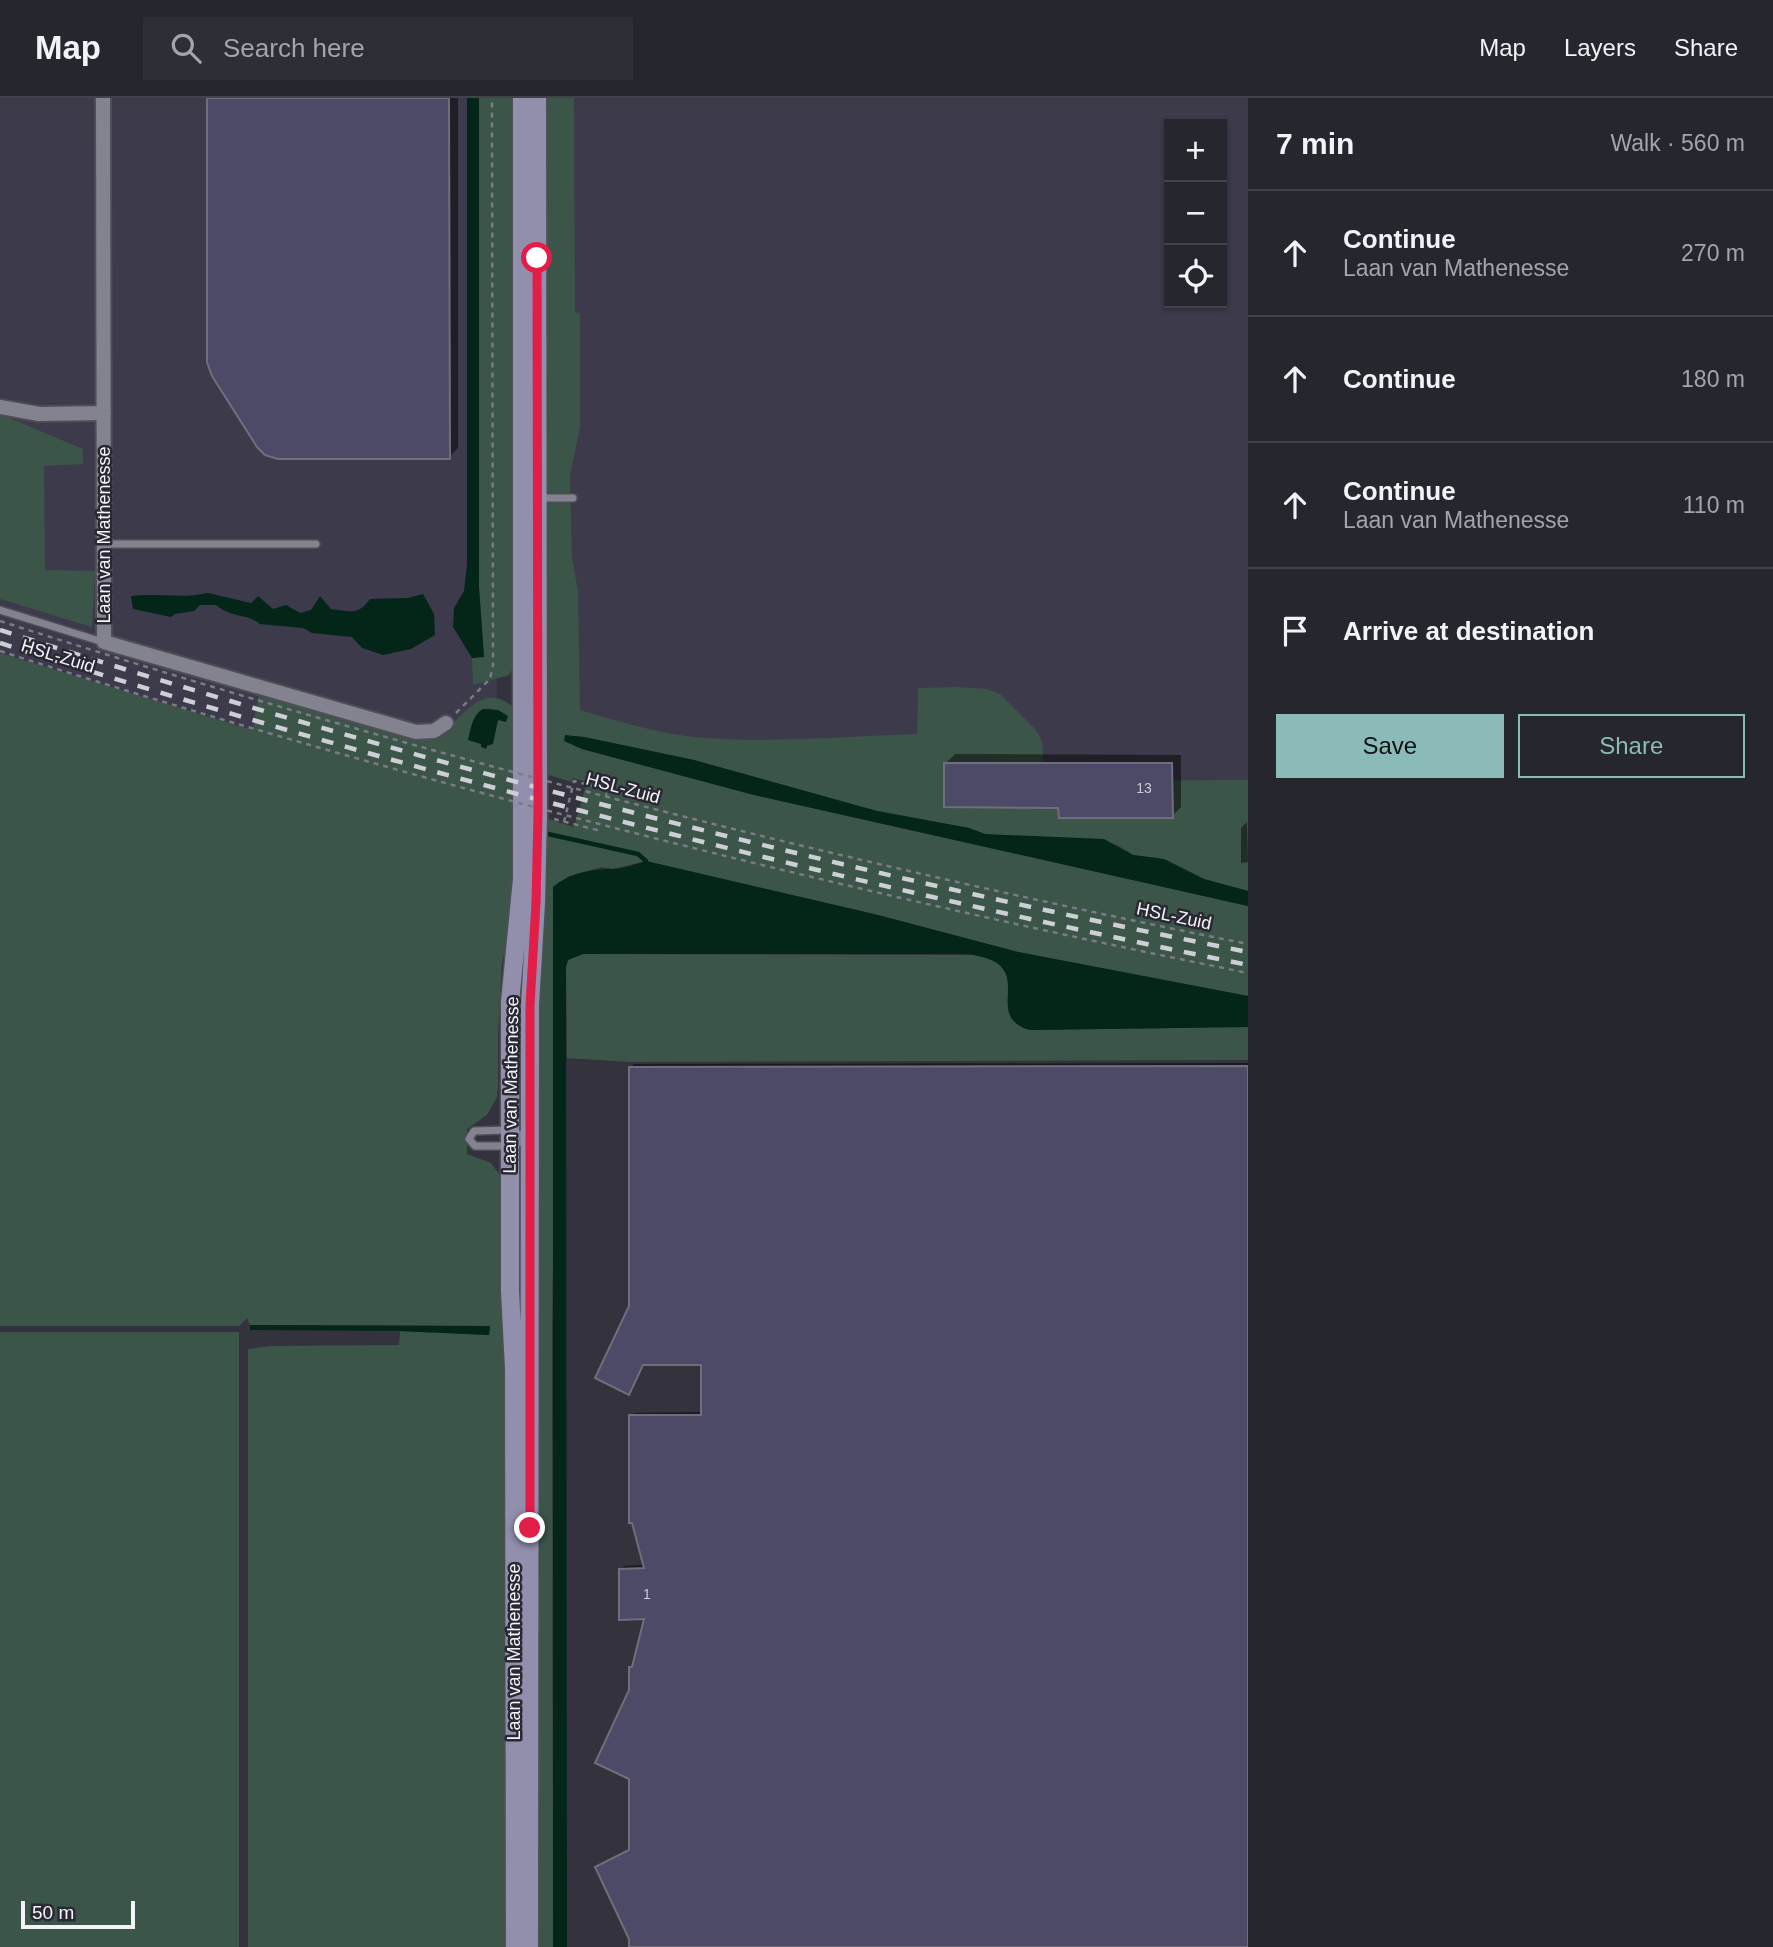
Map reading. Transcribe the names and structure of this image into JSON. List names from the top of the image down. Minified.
{"streets":{"street":["Laan van Mathenesse"],"path":["HSL-Zuid"]},"house_numbers":["13","1"],"scale_bar":"50 m","page":{"header":"Map","search":"Search here","nav":["Map","Layers","Share"],"heading":["7 min","Walk · 560 m"],"map_buttons":["+","−"],"list":[["Continue","Laan van Mathenesse","270 m"],["Continue","180 m"],["Continue","Laan van Mathenesse","110 m"],"Arrive at destination"],"buttons":["Save","Share"],"scale":"50 m"}}
